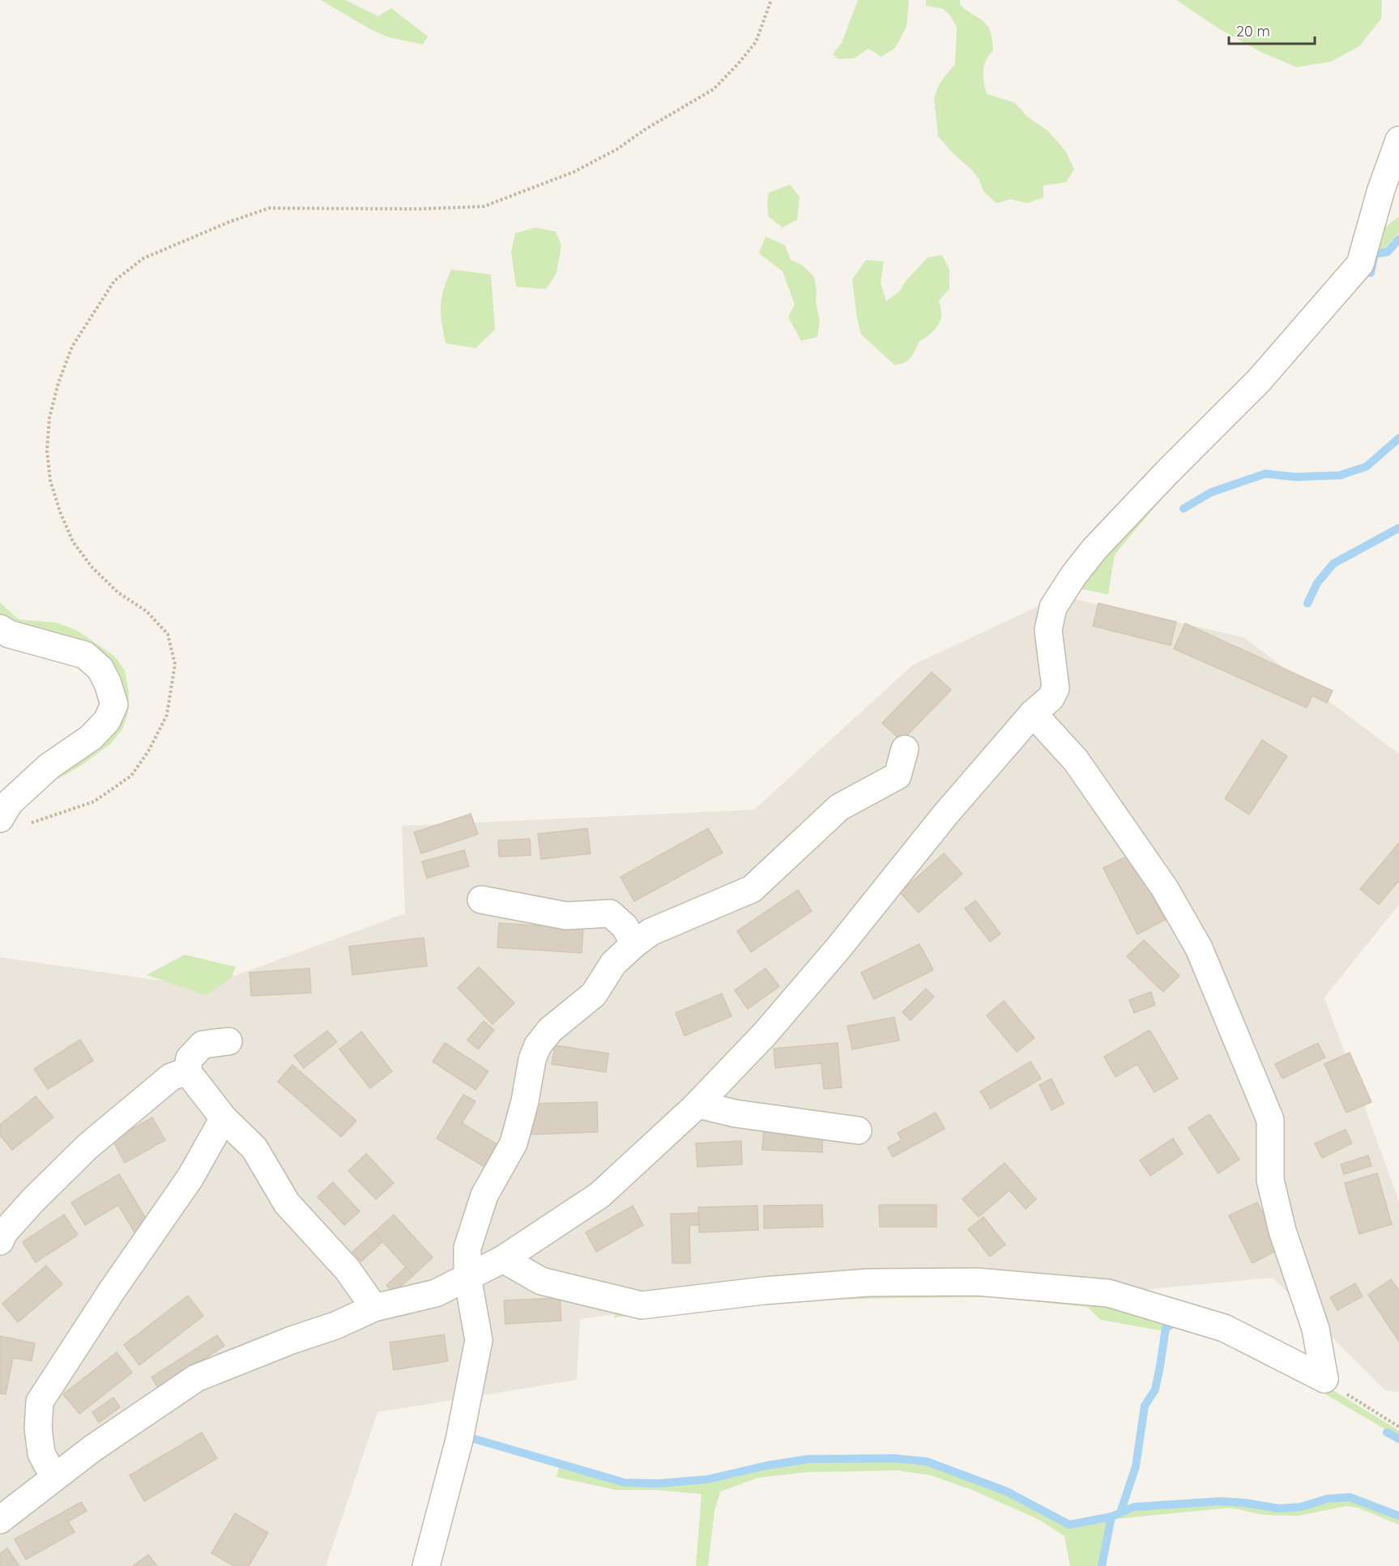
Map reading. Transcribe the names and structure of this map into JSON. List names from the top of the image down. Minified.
{"scale_bar":"20 m"}
